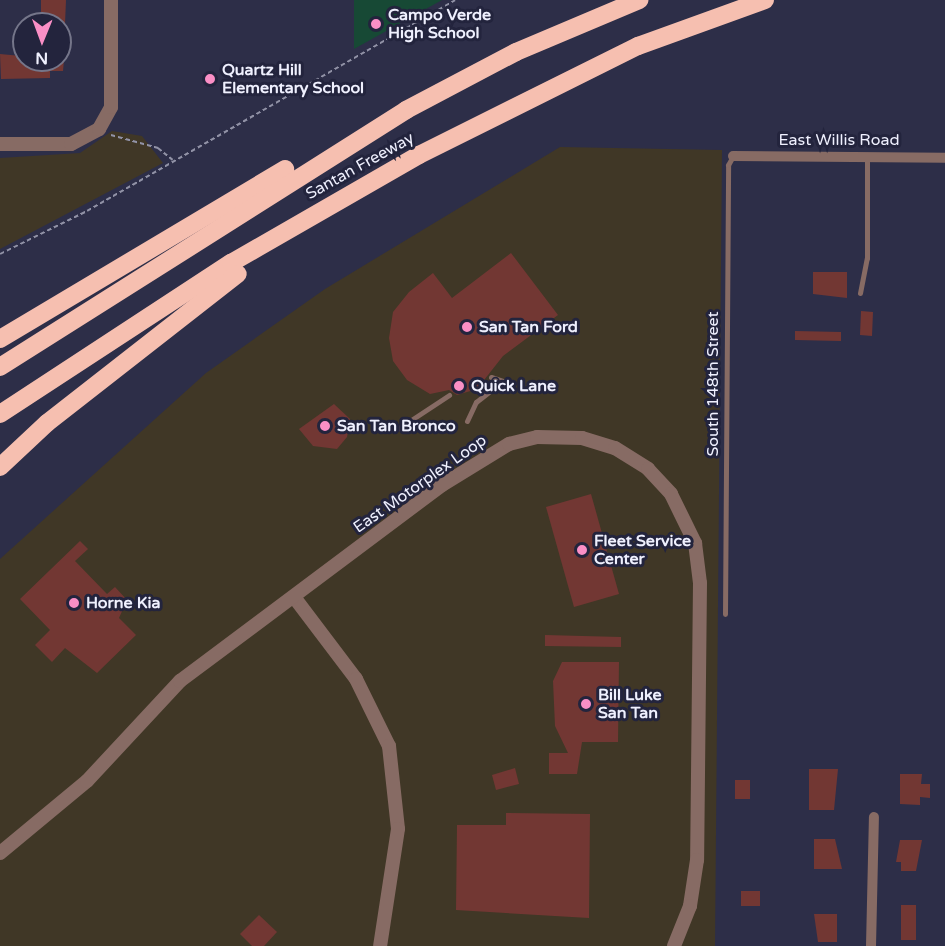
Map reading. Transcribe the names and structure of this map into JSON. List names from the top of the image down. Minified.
{"streets":{"highway":["Santan Freeway"],"street":["East Willis Road","East Motorplex Loop"],"lane":["South 148th Street"]},"crossings":[["East Willis Road","South 148th Street"]],"places":["Campo Verde High School","Quartz Hill Elementary School","San Tan Ford","Quick Lane","San Tan Bronco","Fleet Service Center","Horne Kia","Bill Luke San Tan"],"north":"bottom"}
